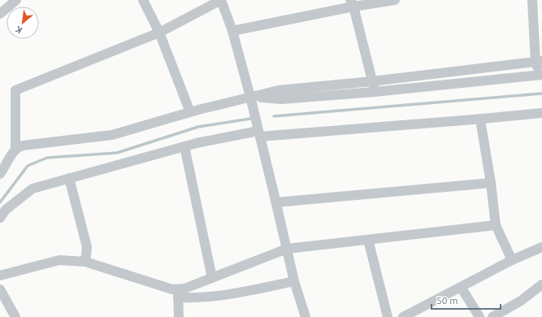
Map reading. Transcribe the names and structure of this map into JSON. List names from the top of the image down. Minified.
{"scale_bar":"50 m","north":"bottom left"}
